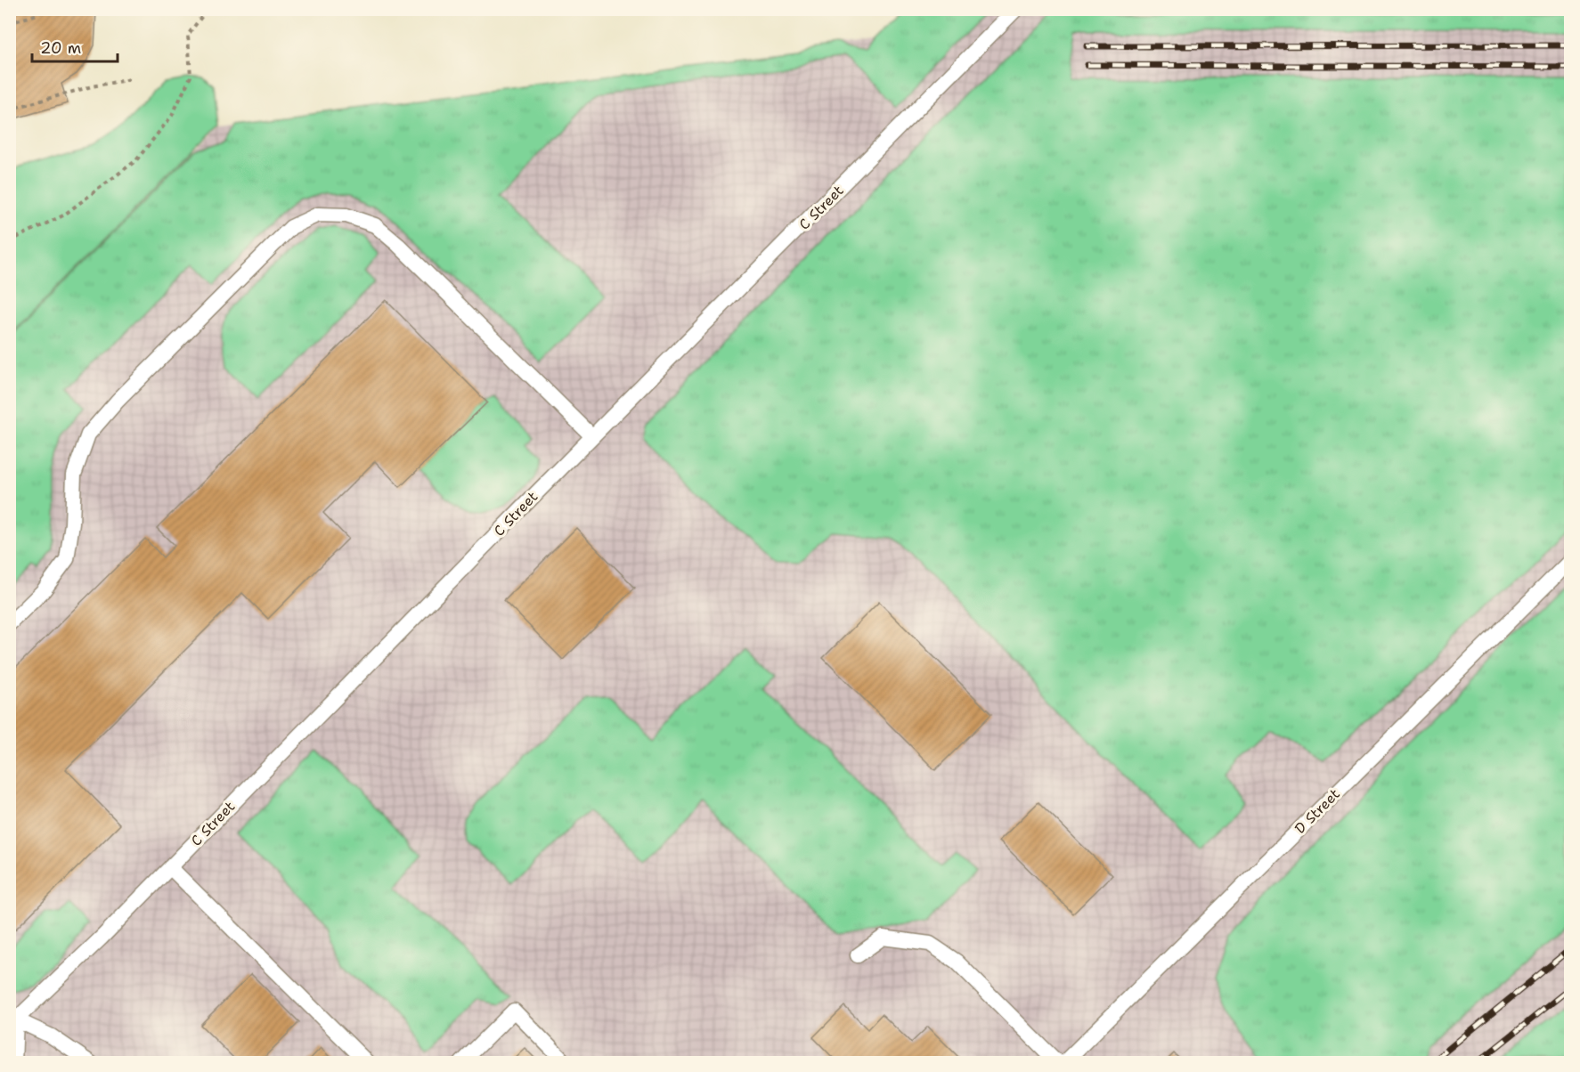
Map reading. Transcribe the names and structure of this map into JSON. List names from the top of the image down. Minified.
{"streets":{"lane":["C Street","D Street"]},"scale_bar":"20 m"}
